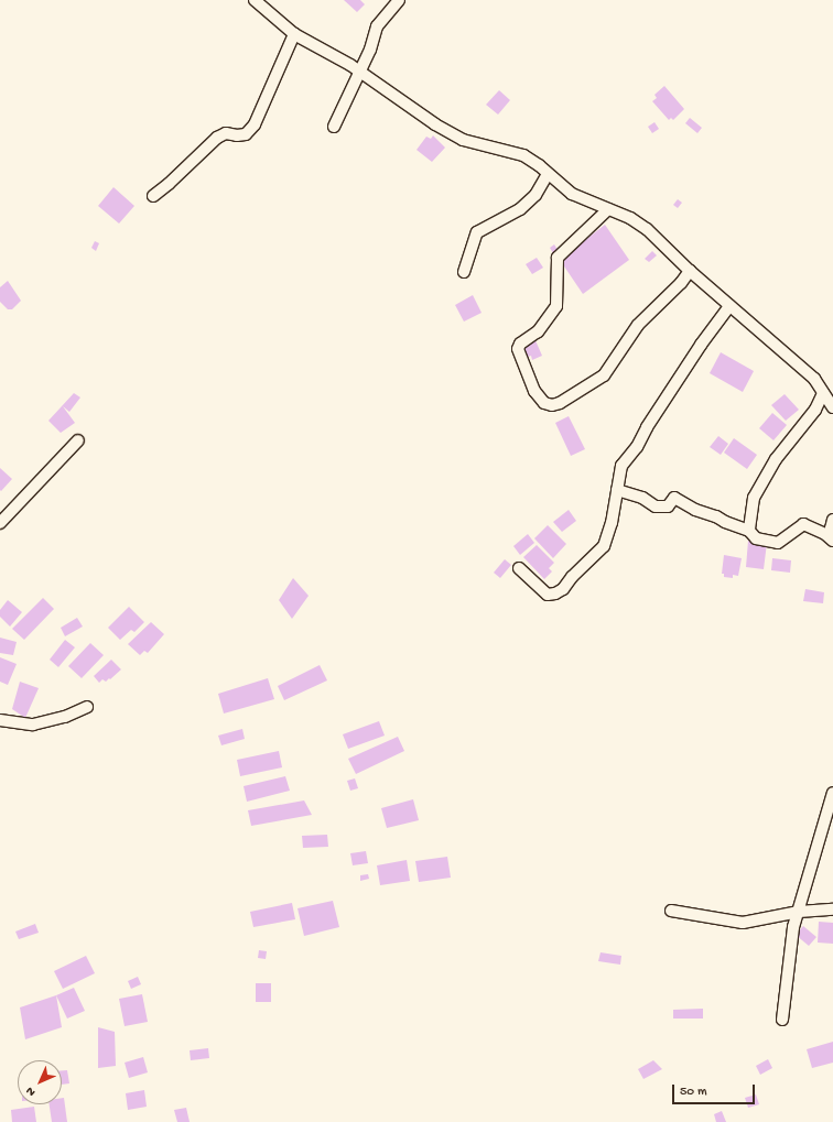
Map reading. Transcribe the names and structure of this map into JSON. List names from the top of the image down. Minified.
{"scale_bar":"50 m","north":"bottom left"}
